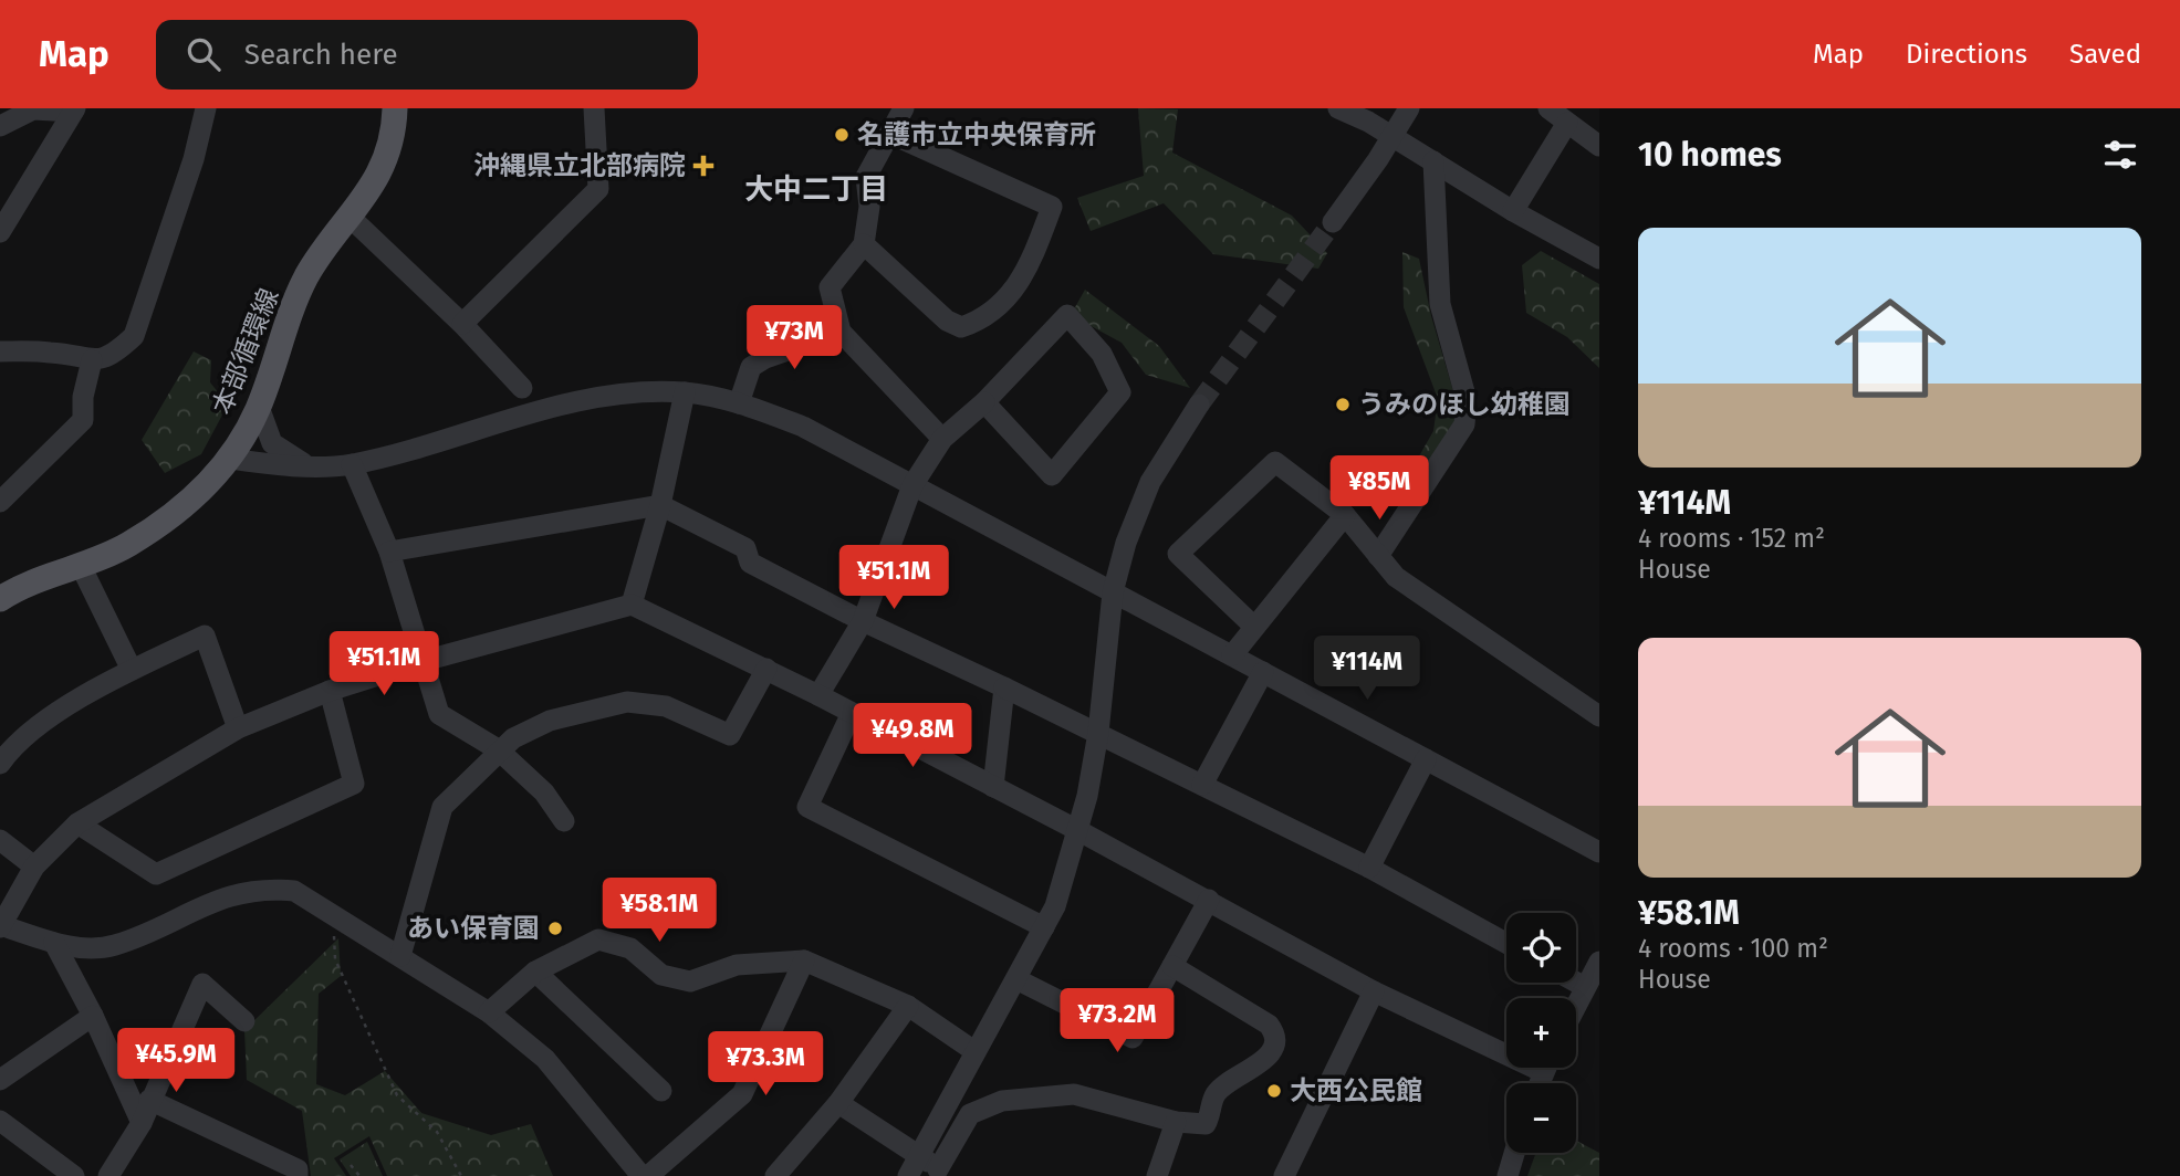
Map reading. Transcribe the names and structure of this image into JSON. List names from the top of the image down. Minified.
{"streets":{"main road":["本部循環線"]},"districts":["大中二丁目"],"places":{"other":["名護市立中央保育所","うみのほし幼稚園","あい保育園","大西公民館"],"health":["沖縄県立北部病院"]},"page":{"header":"Map","search":"Search here","nav":["Map","Directions","Saved"],"heading":"10 homes","list":[{"name":"¥114M","note":"4 rooms · 152 m² · House"},{"name":"¥58.1M","note":"4 rooms · 100 m² · House"}],"price":["¥73M","¥85M","¥51.1M","¥51.1M","¥114M","¥49.8M","¥58.1M","¥73.2M","¥45.9M","¥73.3M"],"map_buttons":["+","−"]}}
